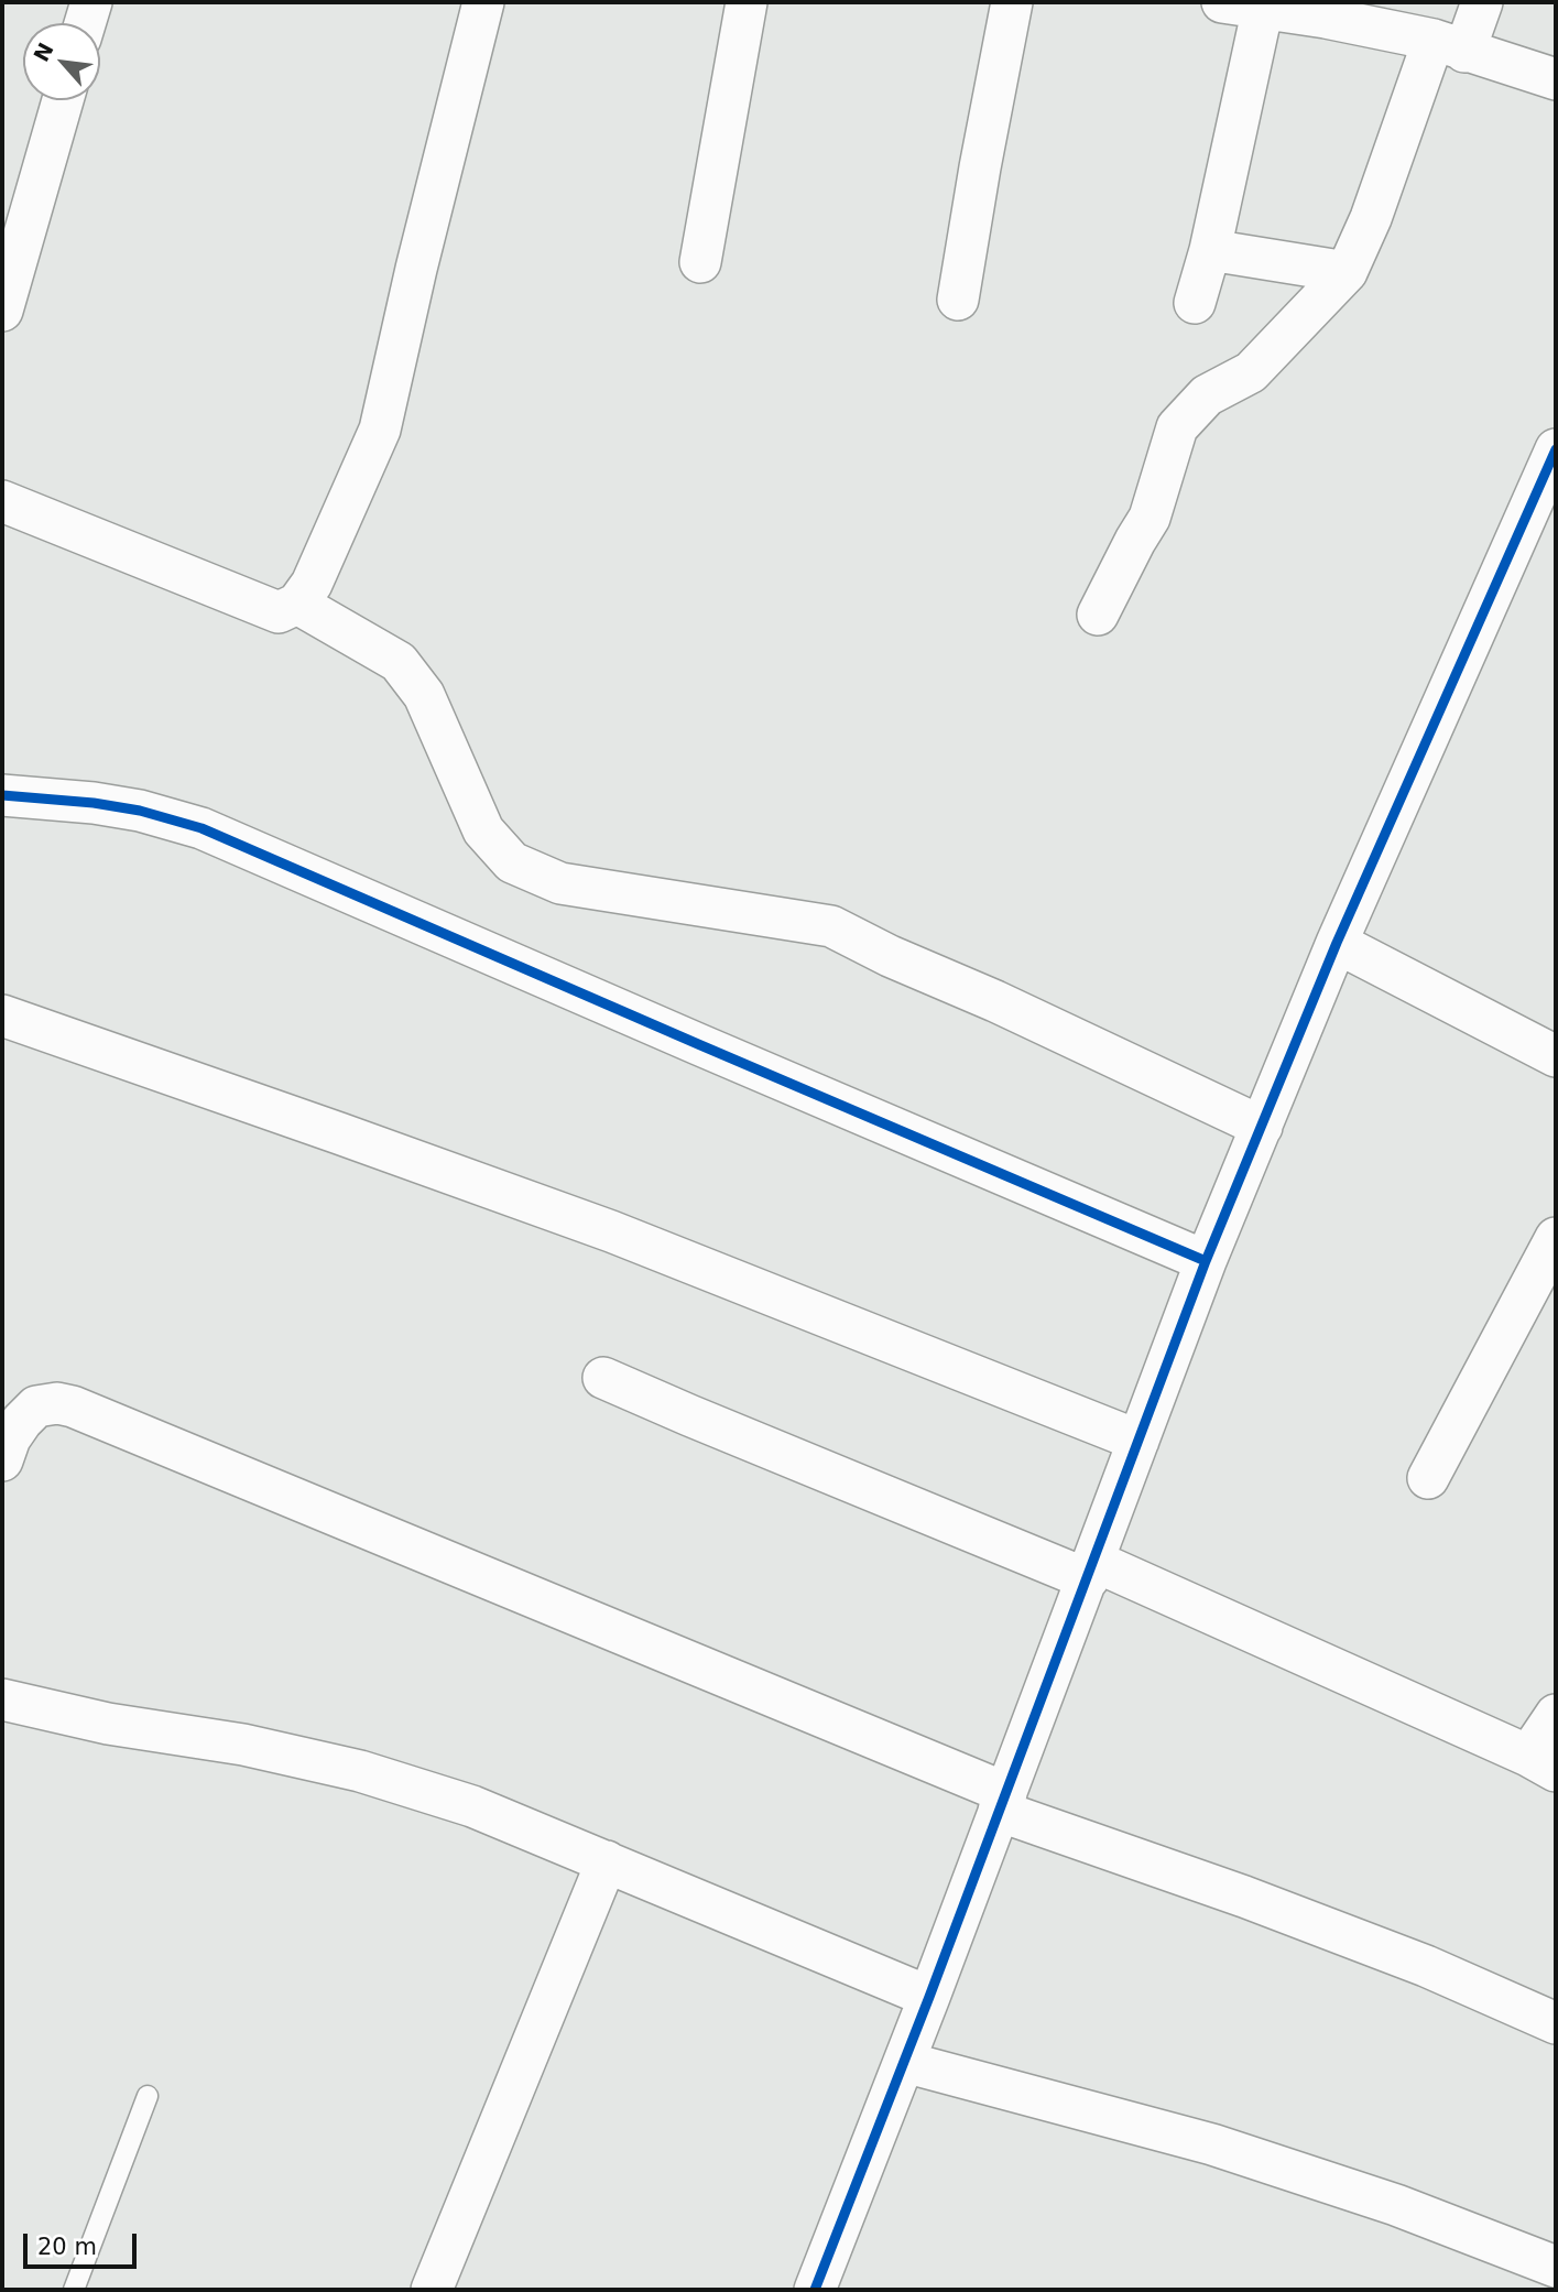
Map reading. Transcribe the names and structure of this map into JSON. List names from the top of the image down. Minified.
{"scale_bar":"20 m","north":"top left"}
